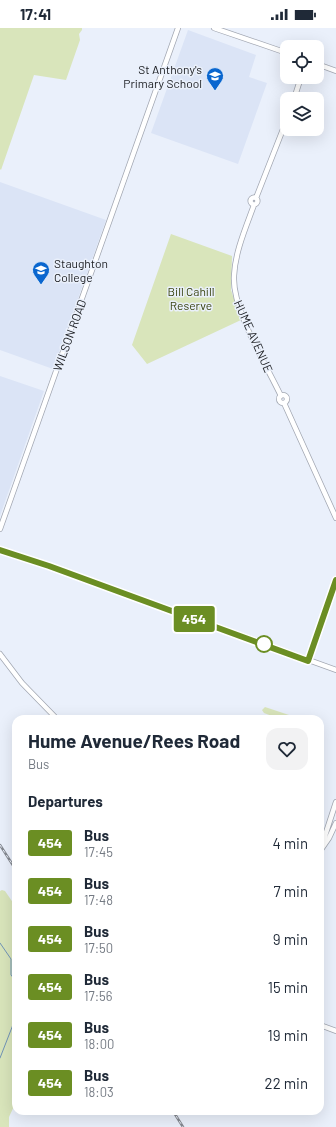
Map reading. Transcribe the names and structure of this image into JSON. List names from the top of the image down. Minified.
{"streets":{"street":["WILSON ROAD","HUME AVENUE"]},"parks":["Bill Cahill Reserve"],"places":{"school or university":["St Anthony's Primary School","Staughton College"]},"lines":["bus line 454"],"page":{"status":"17:41","on_map":"454","heading":[["Hume Avenue/Rees Road","Bus"],"Departures"],"list":[{"mark":"454","name":"Bus","note":"17:45","value":"4 min"},{"mark":"454","name":"Bus","note":"17:48","value":"7 min"},{"mark":"454","name":"Bus","note":"17:50","value":"9 min"},{"mark":"454","name":"Bus","note":"17:56","value":"15 min"},{"mark":"454","name":"Bus","note":"18:00","value":"19 min"},{"mark":"454","name":"Bus","note":"18:03","value":"22 min"}]}}
